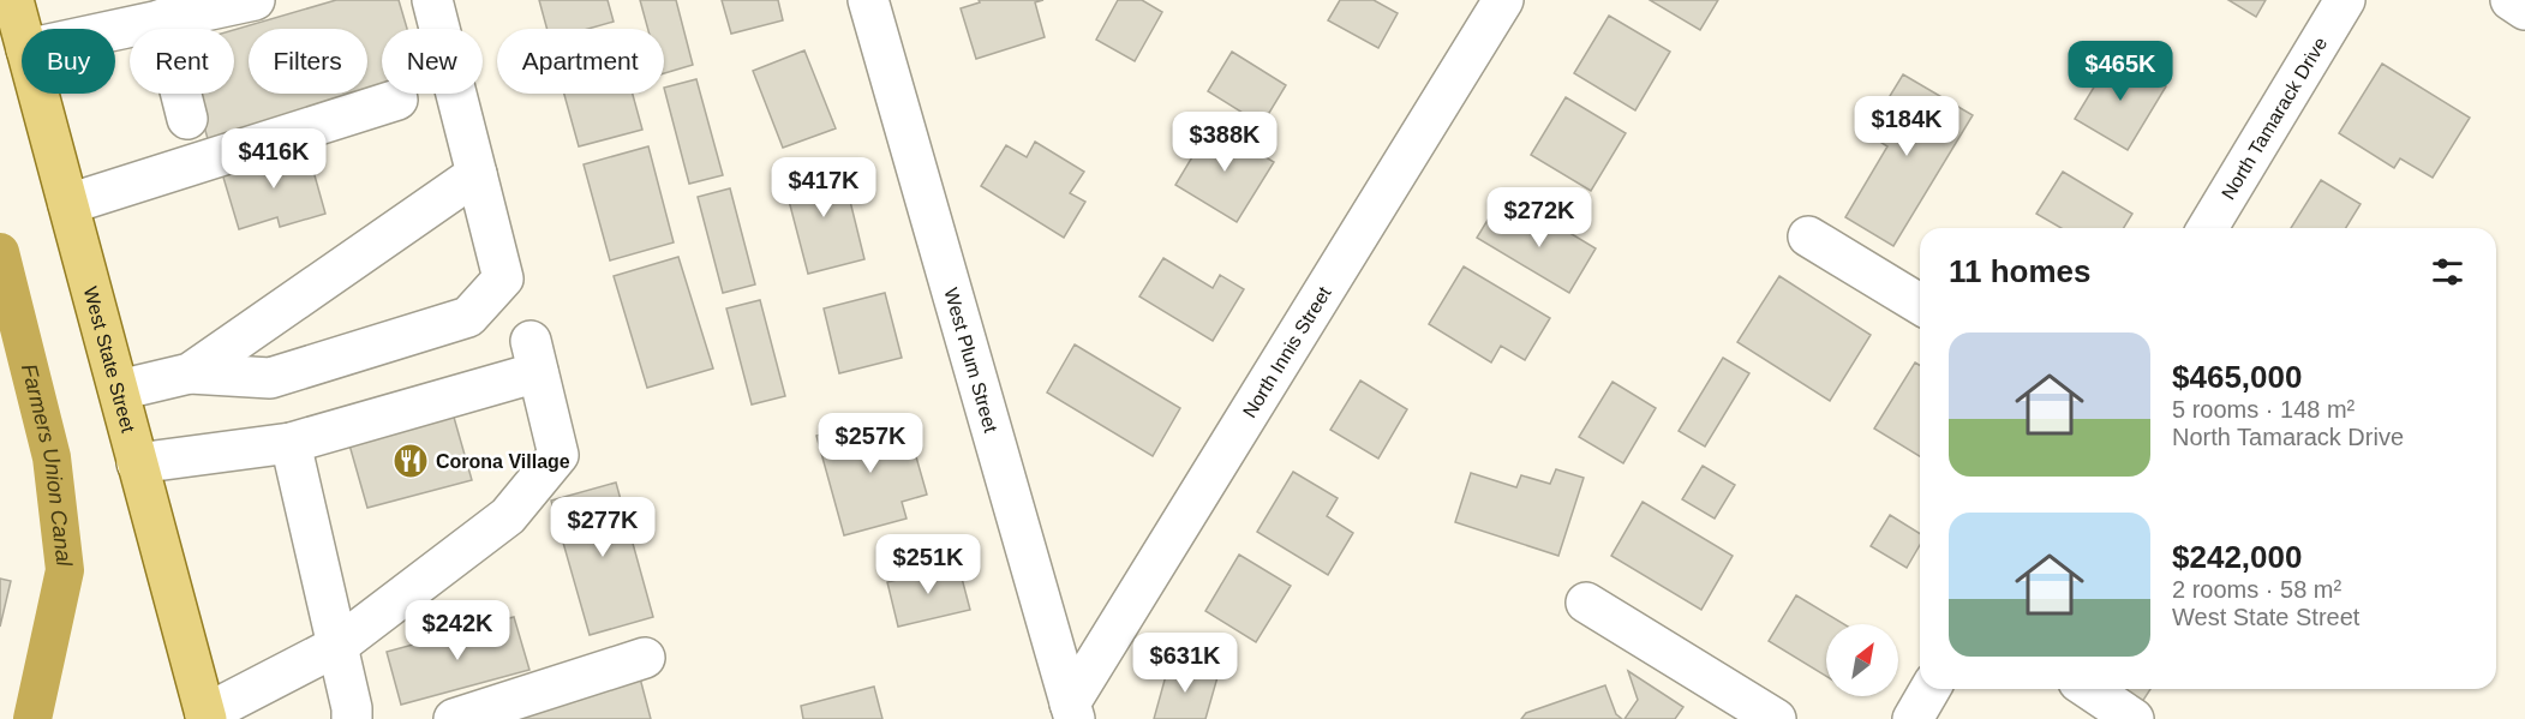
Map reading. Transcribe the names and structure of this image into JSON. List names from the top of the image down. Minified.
{"streets":{"main road":["West State Street"],"street":["North Tamarack Drive","North Innis Street","West Plum Street"]},"crossings":[["North Innis Street","West Plum Street"]],"water":["Farmers Union Canal"],"places":{"restaurant":["Corona Village"]},"north":"top right","page":{"chip":["Buy","Rent","Filters","New","Apartment"],"price":["$465K","$184K","$388K","$416K","$417K","$272K","$257K","$277K","$251K","$242K","$631K"],"heading":"11 homes","list":[{"name":"$465,000","note":"5 rooms · 148 m² · North Tamarack Drive"},{"name":"$242,000","note":"2 rooms · 58 m² · West State Street"}]}}
